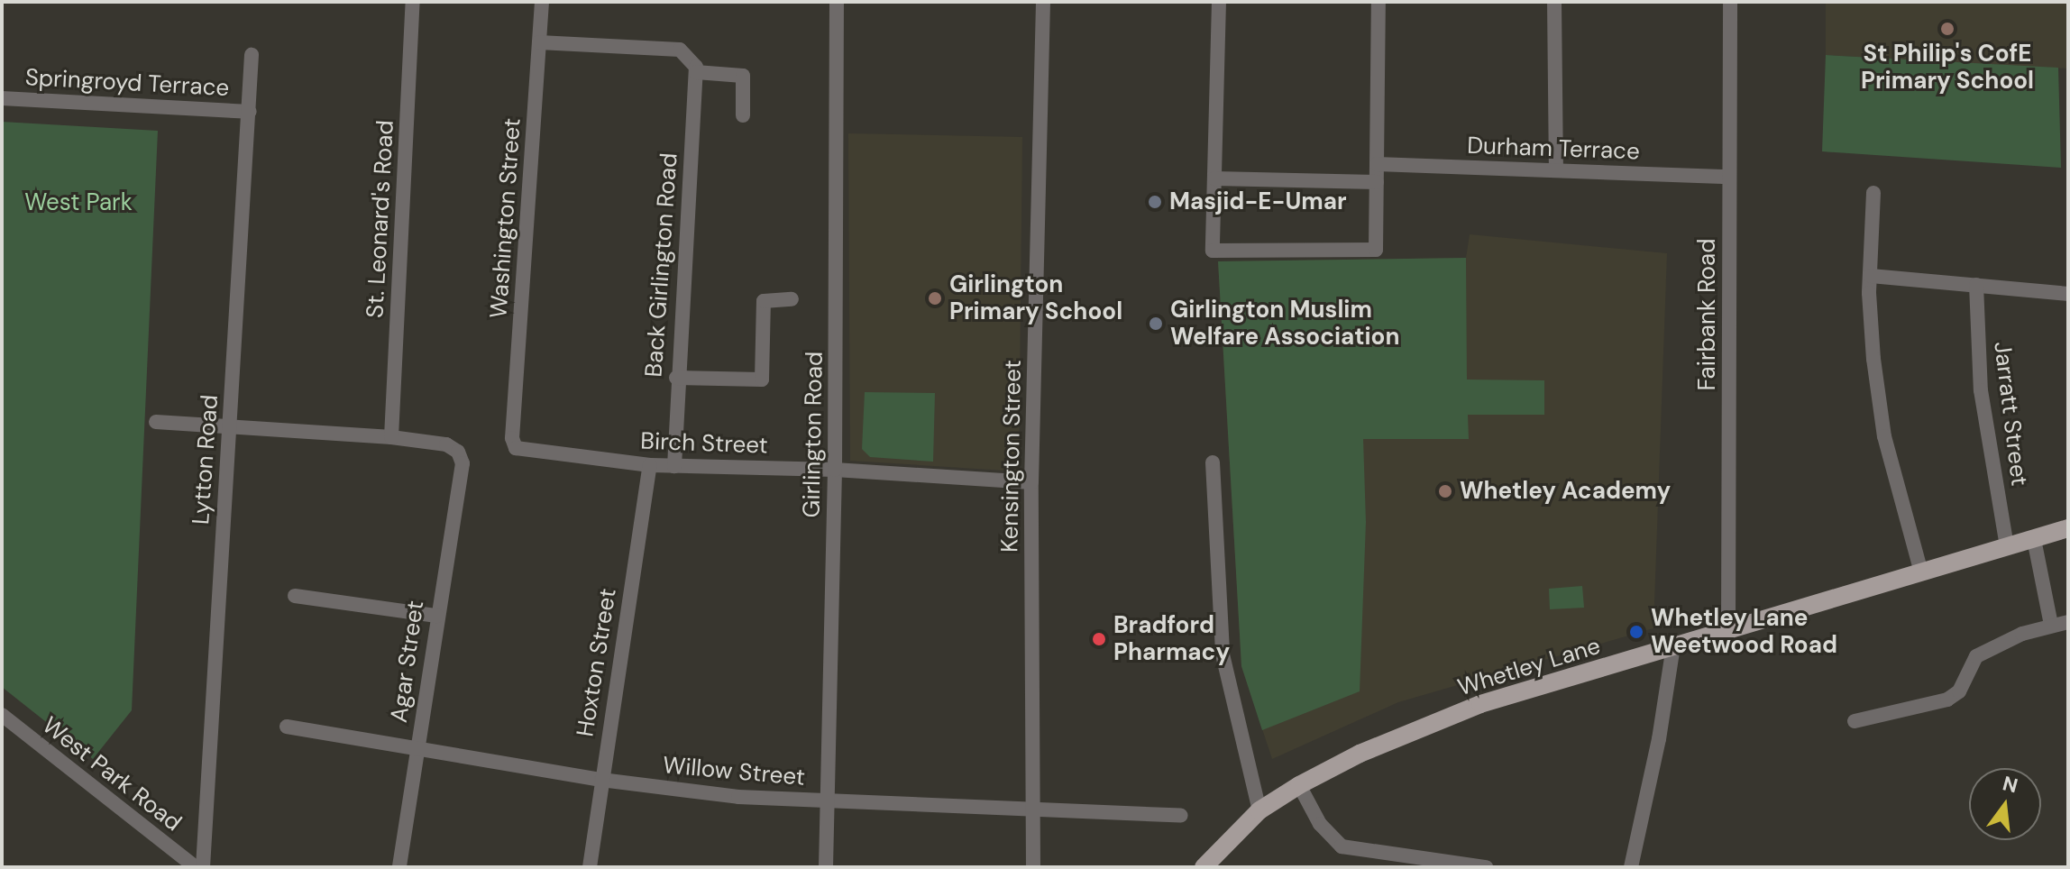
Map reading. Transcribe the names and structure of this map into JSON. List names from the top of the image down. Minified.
{"streets":{"main road":["Whetley Lane"],"street":["Springroyd Terrace","Durham Terrace","Washington Street","St. Leonard's Road","Back Girlington Road","Fairbank Road","Jarratt Street","Girlington Road","Birch Street","Kensington Street","Lytton Road","Agar Street","Hoxton Street","Willow Street","West Park Road"]},"crossings":[["Springroyd Terrace","Lytton Road"],["Durham Terrace","Fairbank Road"],["Washington Street","Birch Street"],["St. Leonard's Road","Agar Street"],["Back Girlington Road","Birch Street"],["Fairbank Road","Whetley Lane"],["Jarratt Street","Whetley Lane"],["Girlington Road","Birch Street"],["Girlington Road","Willow Street"],["Birch Street","Kensington Street"],["Birch Street","Hoxton Street"],["Kensington Street","Willow Street"],["Agar Street","Willow Street"],["Hoxton Street","Willow Street"]],"parks":["West Park"],"places":["St Philip's CofE Primary School","Masjid-E-Umar","Girlington Primary School","Girlington Muslim Welfare Association","Whetley Academy","Whetley Lane Weetwood Road","Bradford Pharmacy"],"north":"top"}
